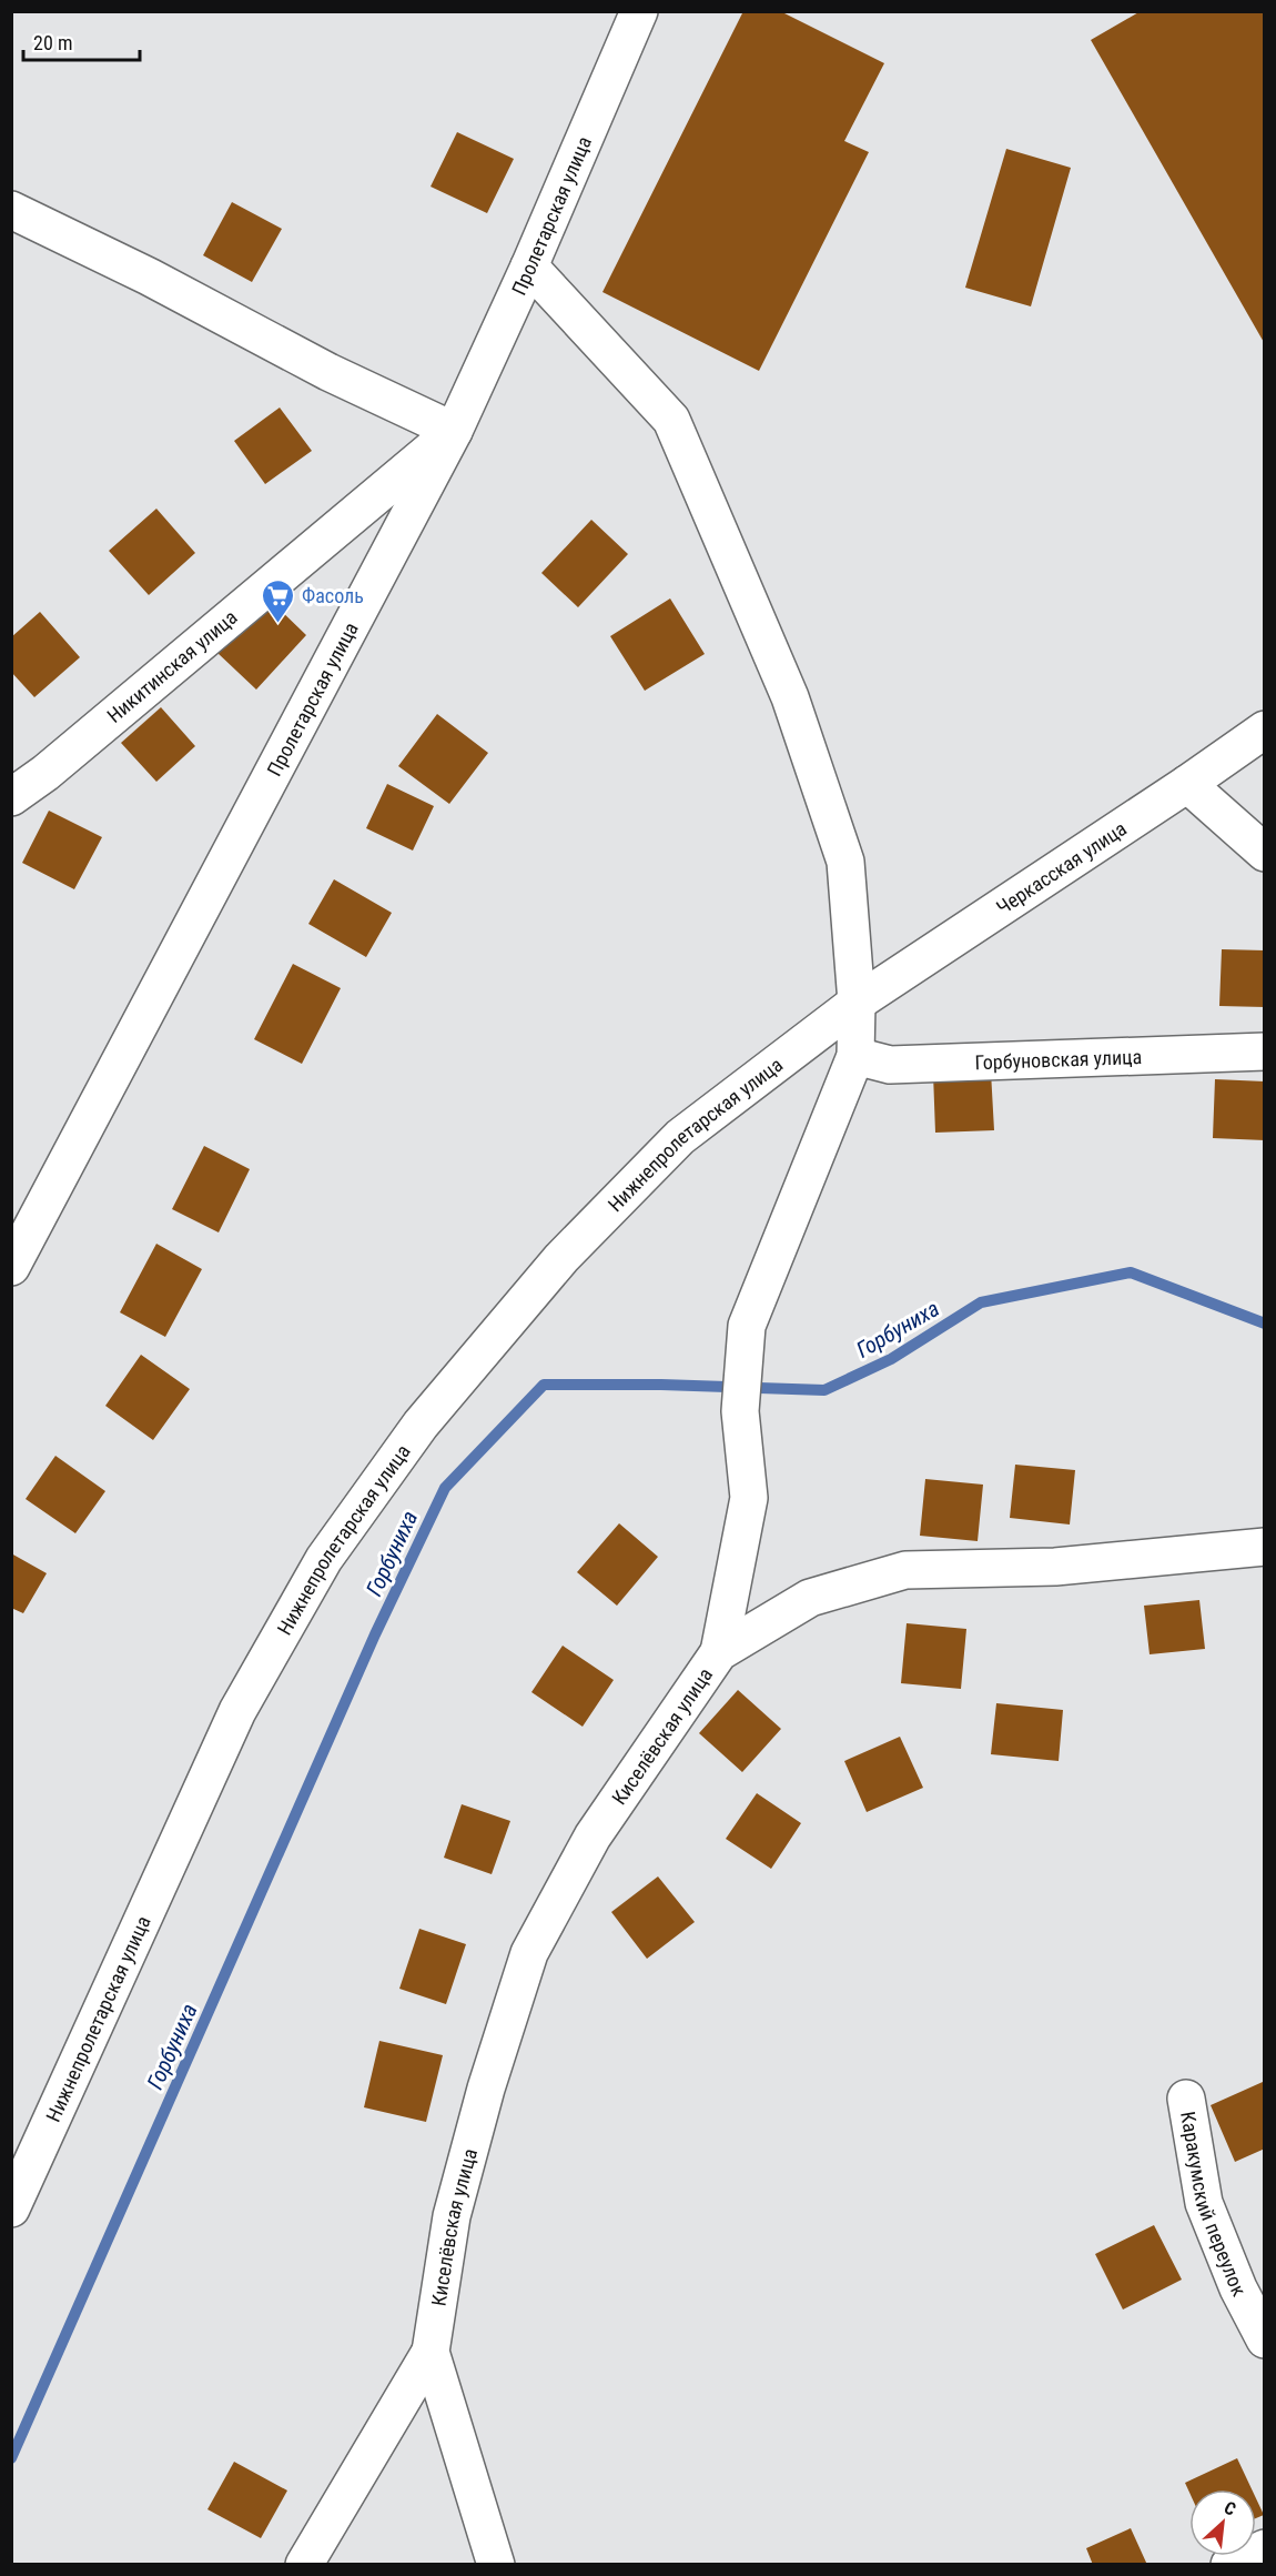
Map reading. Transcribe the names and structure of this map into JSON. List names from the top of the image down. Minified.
{"streets":{"street":["Пролетарская улица","Никитинская улица","Черкасская улица","Горбуновская улица","Нижнепролетарская улица","Киселёвская улица","Каракумский переулок"]},"crossings":[["Пролетарская улица","Никитинская улица"],["Черкасская улица","Нижнепролетарская улица"]],"water":["Горбуниха"],"places":{"supermarket":["Фасоль"]},"scale_bar":"20 m","north":"top right"}
